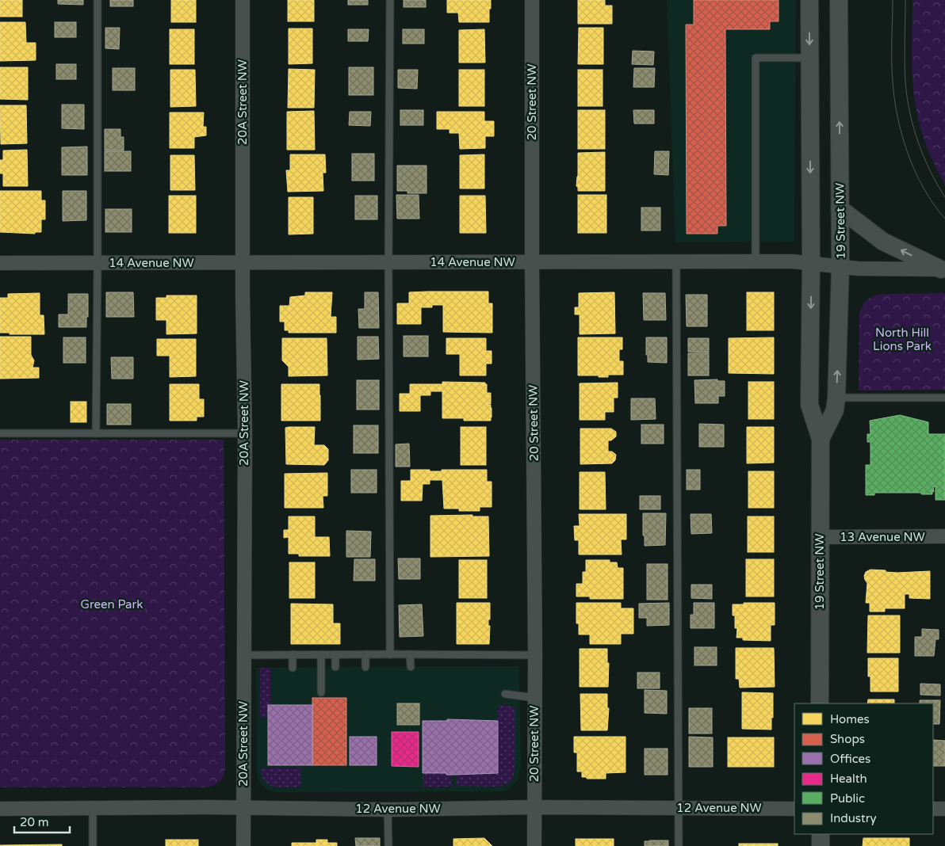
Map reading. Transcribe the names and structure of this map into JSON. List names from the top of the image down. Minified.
{"streets":{"street":["20A Street NW","20 Street NW","19 Street NW","14 Avenue NW","13 Avenue NW","12 Avenue NW"]},"crossings":[["20A Street NW","14 Avenue NW"],["20A Street NW","12 Avenue NW"],["20 Street NW","14 Avenue NW"],["20 Street NW","12 Avenue NW"],["19 Street NW","14 Avenue NW"],["19 Street NW","13 Avenue NW"]],"parks":["North Hill Lions Park","Green Park"],"legend":["Homes","Shops","Offices","Health","Public","Industry"],"scale_bar":"20 m"}
